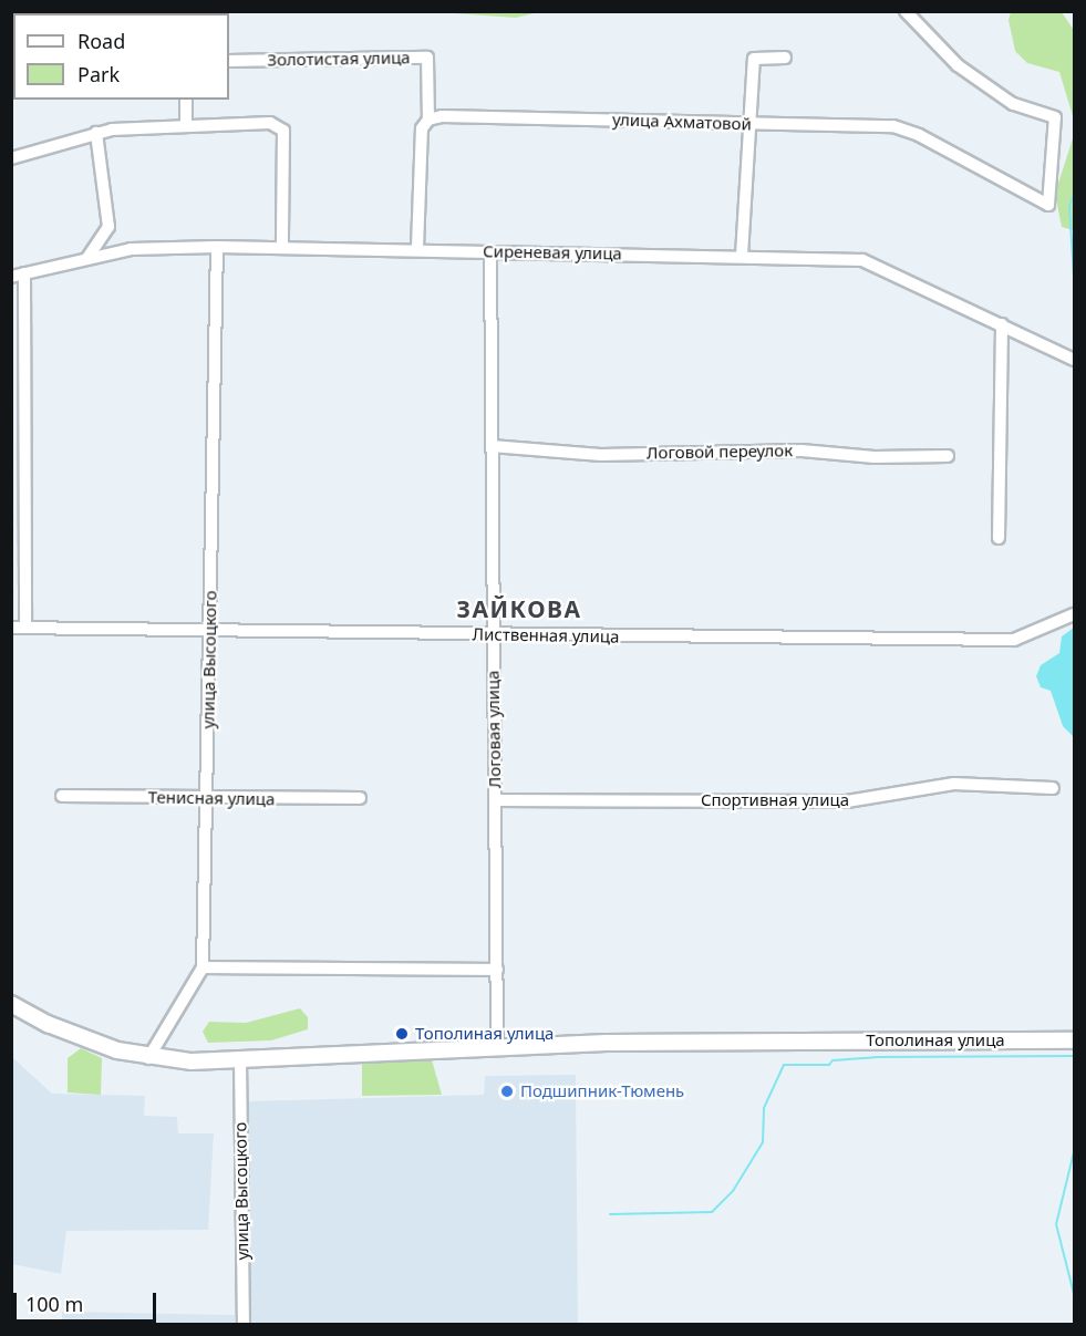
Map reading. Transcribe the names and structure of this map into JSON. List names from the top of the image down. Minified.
{"streets":{"main road":["Тополиная улица"],"street":["Золотистая улица","улица Ахматовой","Сиреневая улица","Логовой переулок","Лиственная улица","улица Высоцкого","Логовая улица","Тенисная улица","Спортивная улица"]},"crossings":[["Золотистая улица","улица Ахматовой"],["Сиреневая улица","улица Высоцкого"],["Сиреневая улица","Логовая улица"],["Логовой переулок","Логовая улица"],["Лиственная улица","улица Высоцкого"],["Лиственная улица","Логовая улица"],["улица Высоцкого","Тенисная улица"],["улица Высоцкого","Тополиная улица"],["Логовая улица","Спортивная улица"],["Логовая улица","Тополиная улица"]],"districts":["ЗАЙКОВА"],"places":["Тополиная улица","Подшипник-Тюмень"],"legend":["Road","Park"],"scale_bar":"100 m"}
